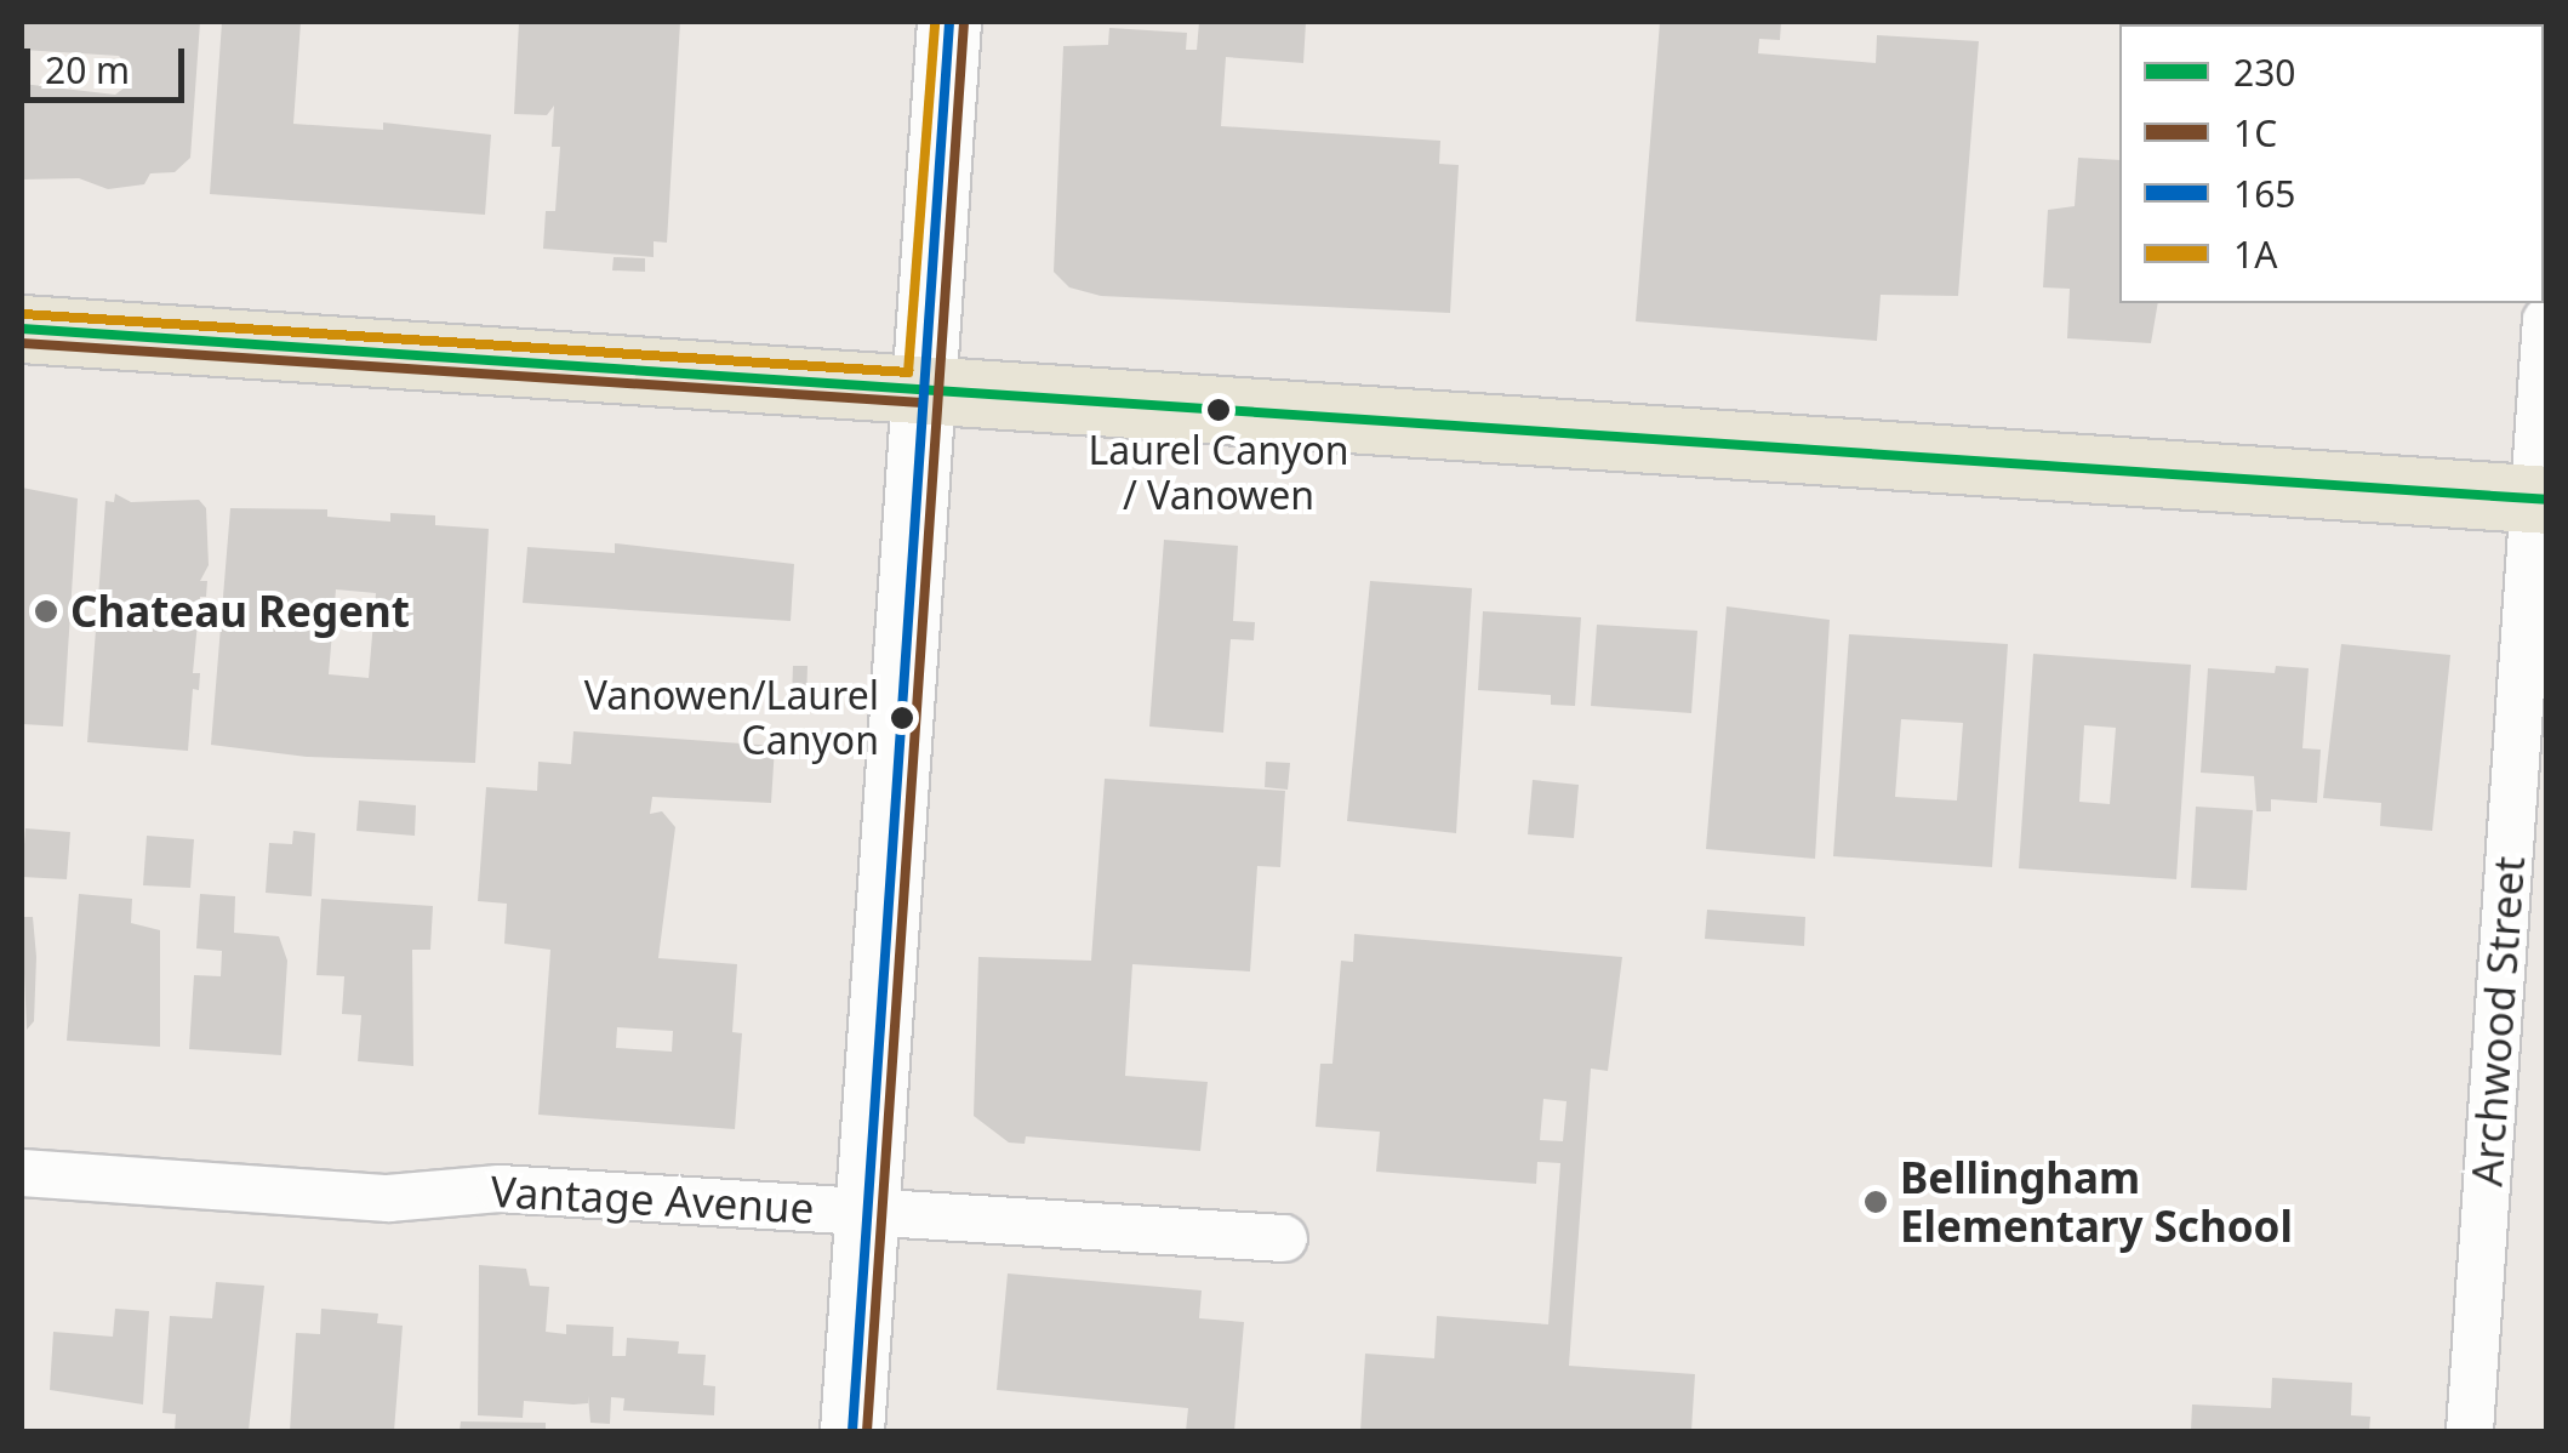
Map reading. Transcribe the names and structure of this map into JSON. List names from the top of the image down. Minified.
{"streets":{"street":["Archwood Street","Vantage Avenue"]},"places":["Laurel Canyon / Vanowen","Chateau Regent","Vanowen/Laurel Canyon","Bellingham Elementary School"],"lines":["transit line 165","transit line 1A","transit line 1C","transit line 230"],"legend":["230","1C","165","1A"],"scale_bar":"20 m"}
